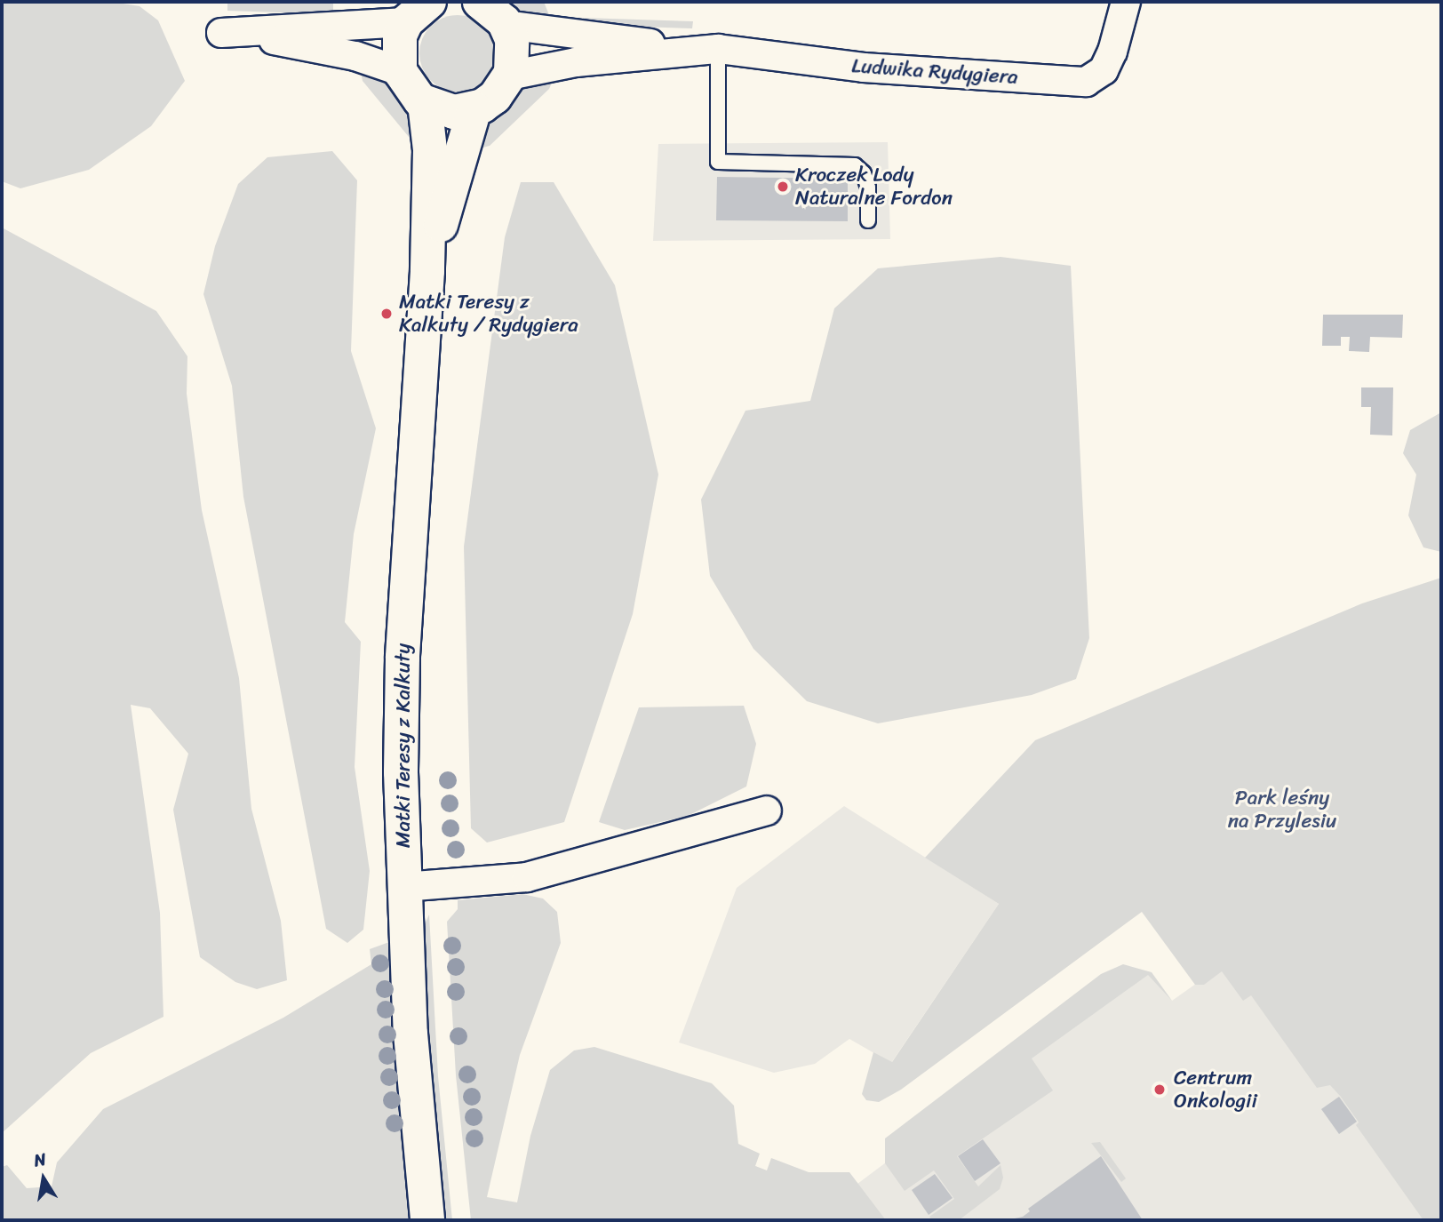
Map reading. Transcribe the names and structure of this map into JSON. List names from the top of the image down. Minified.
{"streets":{"street":["Ludwika Rydygiera","Matki Teresy z Kalkuty"]},"parks":["Park leśny na Przylesiu"],"places":["Kroczek Lody Naturalne Fordon","Matki Teresy z Kalkuty / Rydygiera","Centrum Onkologii"],"north":"top"}
